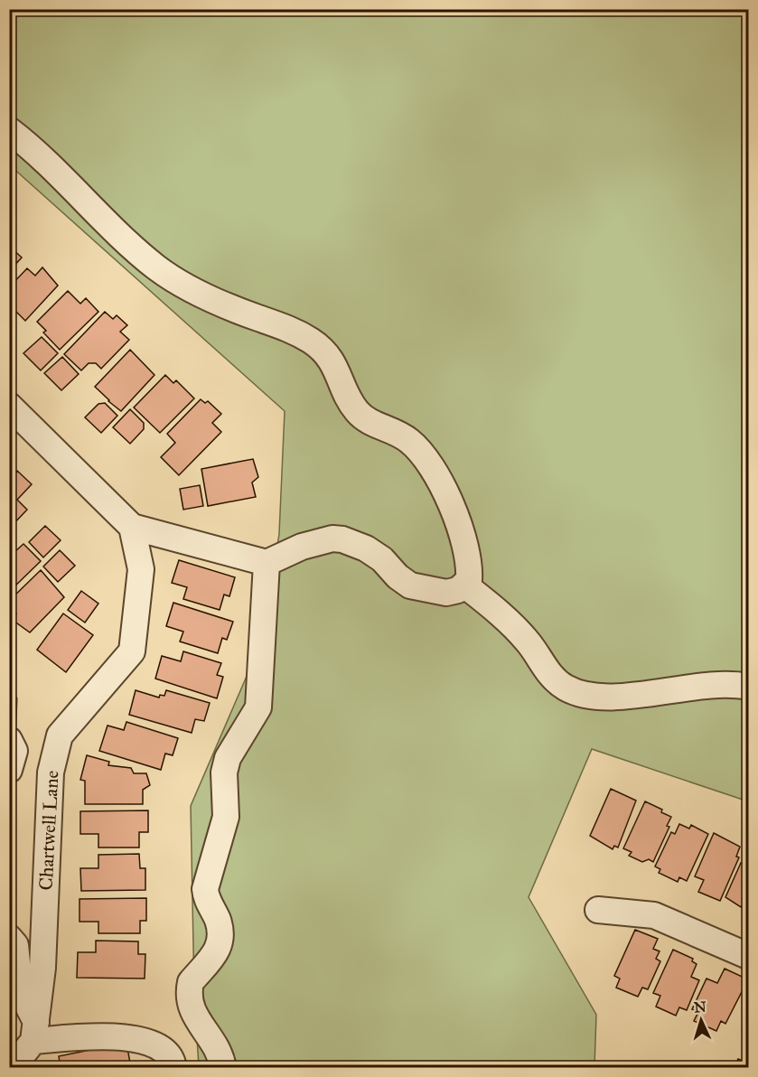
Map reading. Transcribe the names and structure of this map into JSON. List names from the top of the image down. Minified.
{"streets":{"street":["Chartwell Lane"]},"north":"top"}
